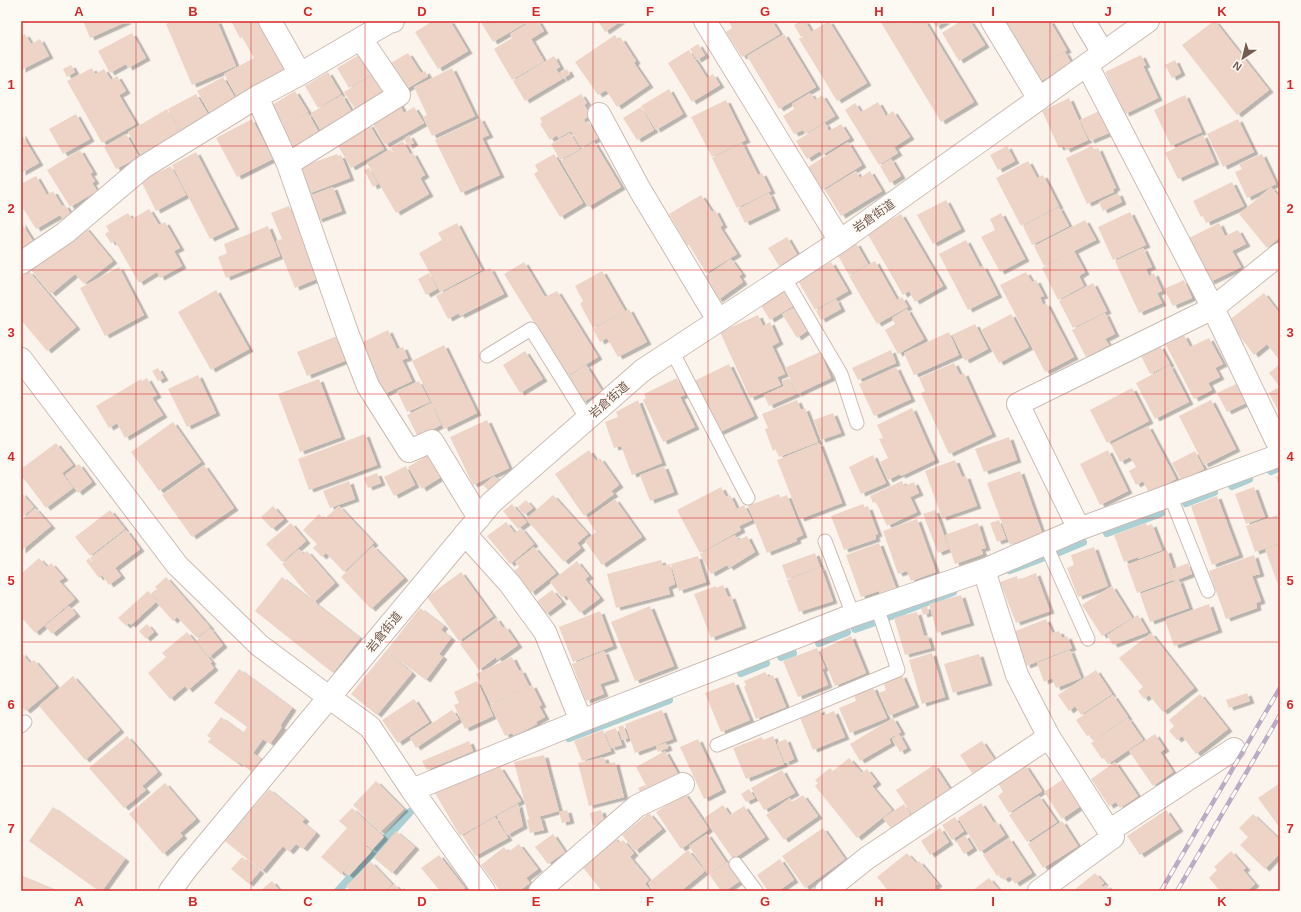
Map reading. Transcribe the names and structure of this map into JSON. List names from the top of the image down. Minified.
{"streets":{"street":["岩倉街道"]},"north":"bottom left","grid":{"columns":["A","B","C","D","E","F","G","H","I","J","K"],"rows":["1","2","3","4","5","6","7"]}}
